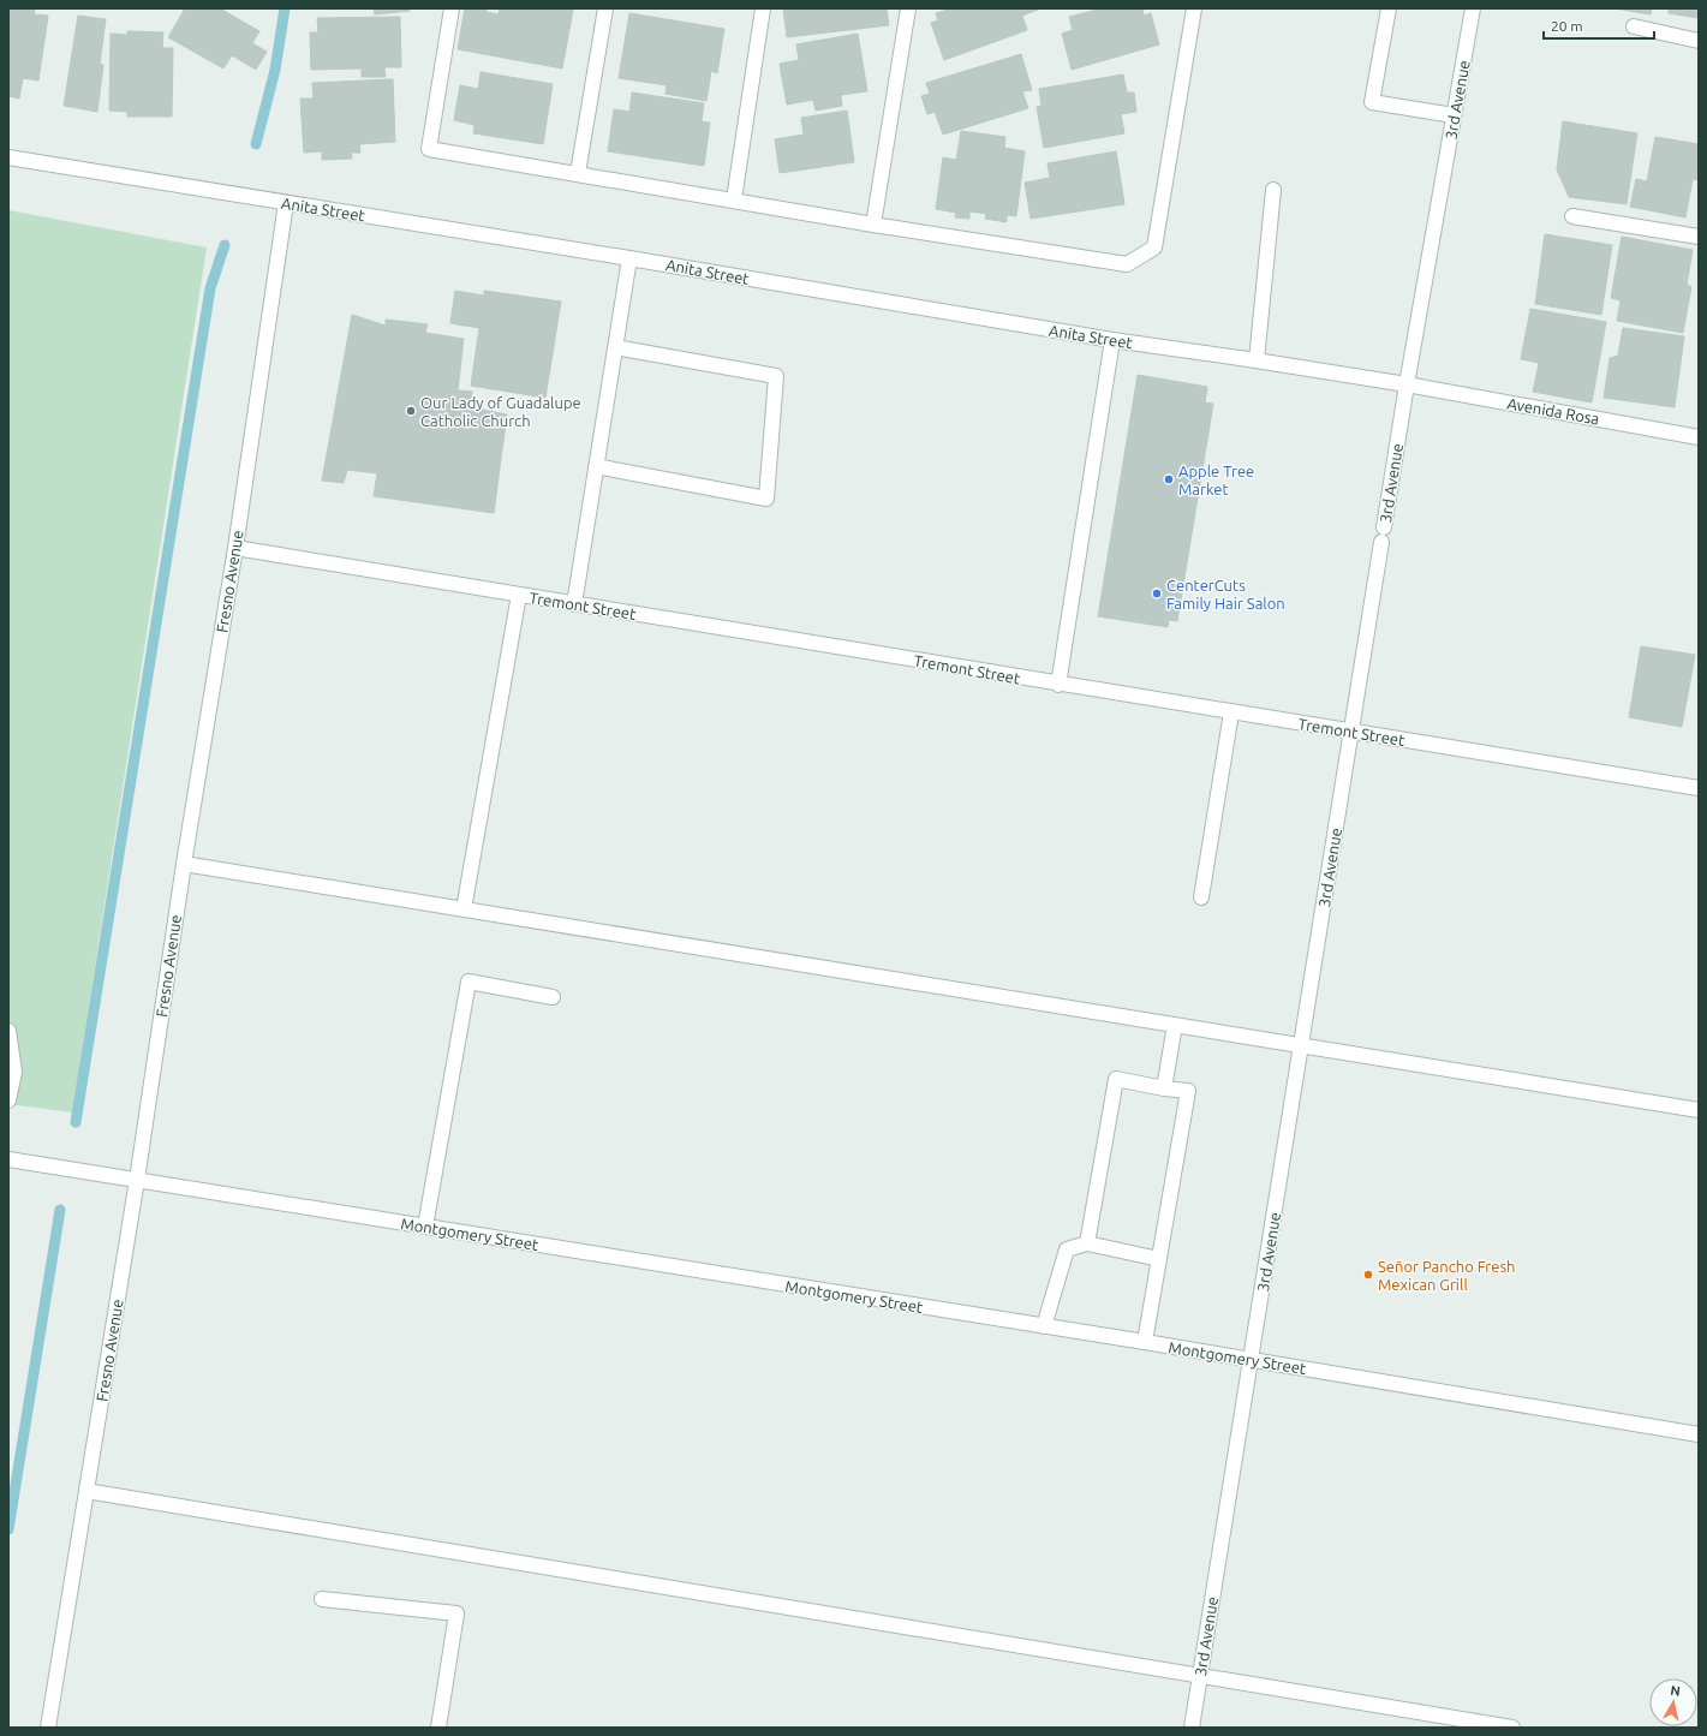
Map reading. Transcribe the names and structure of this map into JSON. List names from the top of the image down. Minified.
{"streets":{"street":["3rd Avenue","Anita Street","Avenida Rosa","Fresno Avenue","Tremont Street","Montgomery Street"]},"crossings":[["3rd Avenue","Anita Street"],["3rd Avenue","Avenida Rosa"],["3rd Avenue","Tremont Street"],["3rd Avenue","Montgomery Street"],["Anita Street","Avenida Rosa"],["Anita Street","Fresno Avenue"],["Fresno Avenue","Tremont Street"],["Fresno Avenue","Montgomery Street"]],"places":["Our Lady of Guadalupe Catholic Church","Apple Tree Market","CenterCuts Family Hair Salon","Señor Pancho Fresh Mexican Grill"],"scale_bar":"20 m","north":"top"}
